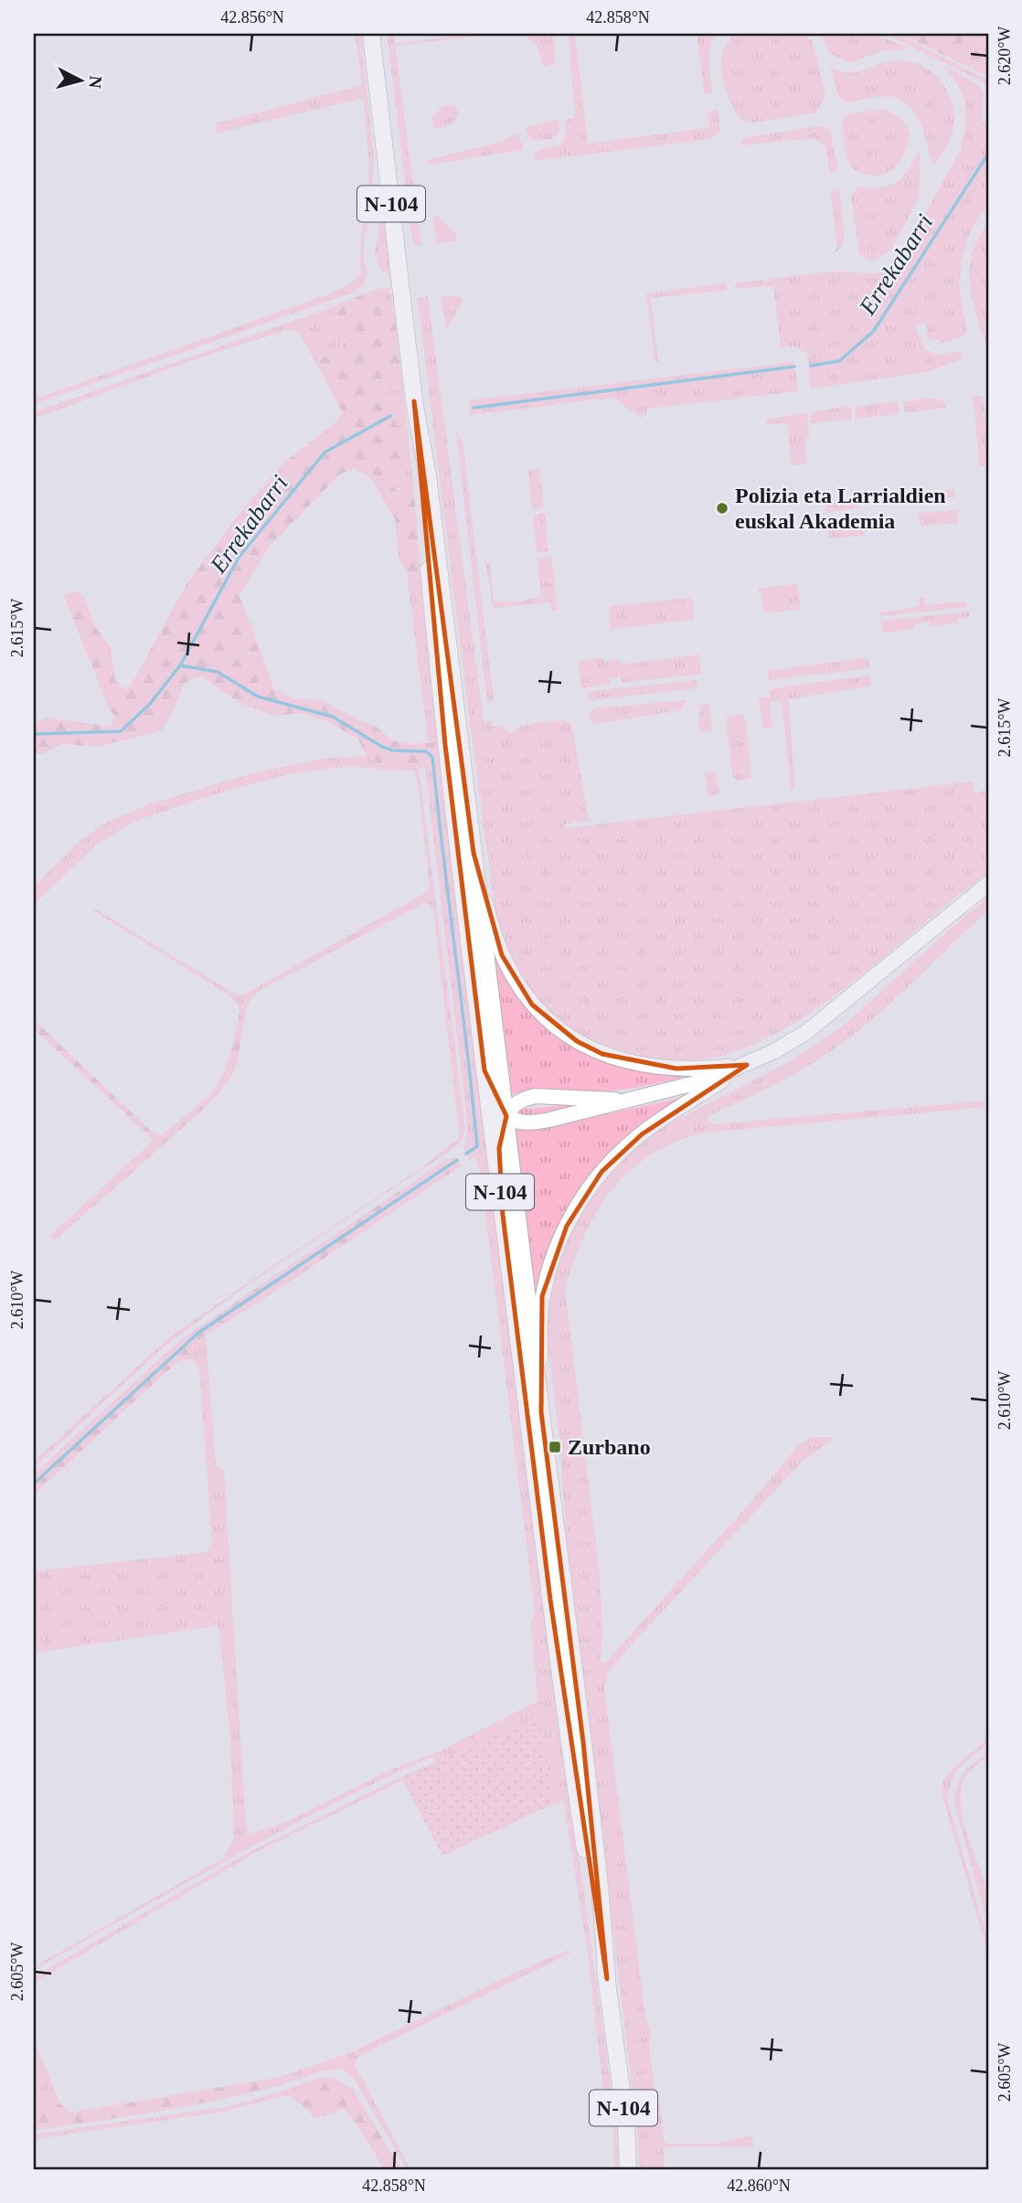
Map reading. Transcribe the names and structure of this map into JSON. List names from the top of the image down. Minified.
{"streets":{"main road":["N-104"]},"water":["Errekabarri"],"places":{"other":["Polizia eta Larrialdien euskal Akademia"],"transit":["Zurbano"]},"north":"right","coordinates":["42.856°N","42.858°N","2.620°W","2.615°W","2.610°W","2.605°W","42.860°N"]}
